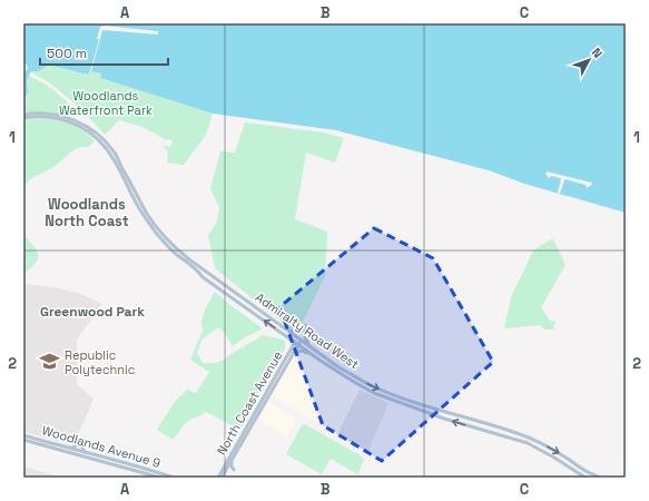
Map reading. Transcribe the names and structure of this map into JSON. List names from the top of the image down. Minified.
{"streets":{"main road":["Admiralty Road West","North Coast Avenue","Woodlands Avenue 9"]},"crossings":[["Admiralty Road West","North Coast Avenue"]],"districts":["Woodlands North Coast","Greenwood Park"],"parks":["Woodlands Waterfront Park"],"places":{"school or university":["Republic Polytechnic"]},"scale_bar":"500 m","north":"top right","grid":{"columns":["A","B","C"],"rows":["1","2"]}}
